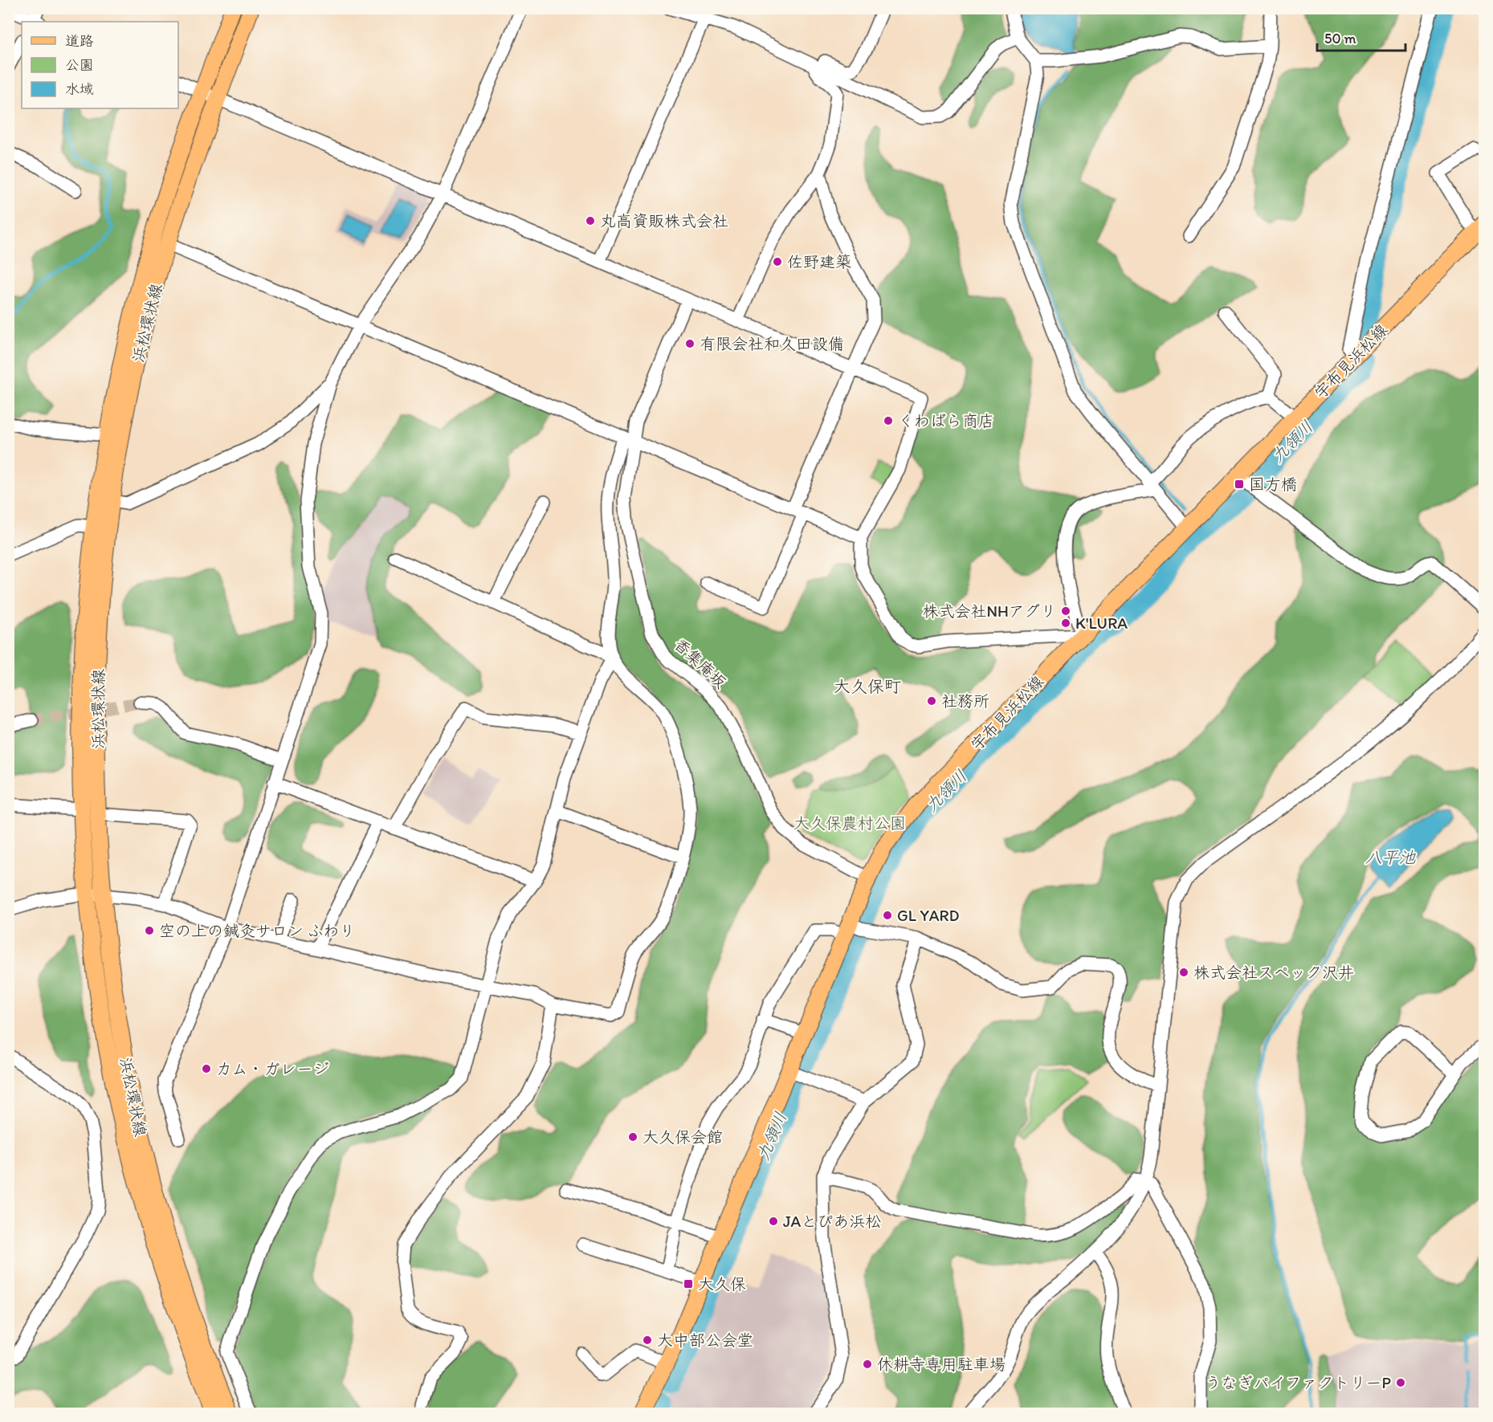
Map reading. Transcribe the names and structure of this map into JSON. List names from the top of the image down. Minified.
{"streets":{"main road":["浜松環状線","宇布見浜松線"],"street":["香集庵坂"]},"crossings":[["宇布見浜松線","香集庵坂"]],"districts":["大久保町"],"water":["九領川","八平池"],"parks":["大久保農村公園"],"places":{"other":["丸高資販株式会社","佐野建築","有限会社和久田設備","くわばら商店","株式会社NHアグリ","K'LURA","社務所","GL YARD","空の上の鍼灸サロン ふわり","株式会社スペック沢井","カム・ガレージ","大久保会館","JAとぴあ浜松","大中部公会堂","休耕寺専用駐車場","うなぎパイファクトリーP"],"transit":["国方橋","大久保"]},"legend":["道路","公園","水域"],"scale_bar":"50 m"}
